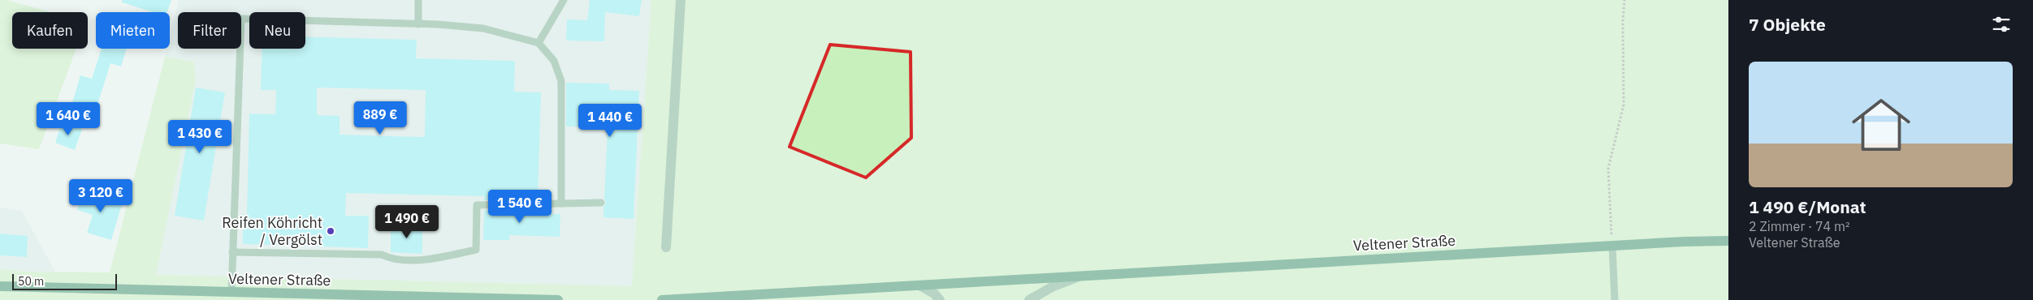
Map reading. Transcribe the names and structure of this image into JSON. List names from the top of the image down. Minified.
{"streets":{"main road":["Veltener Straße"]},"places":["Reifen Köhricht / Vergölst"],"scale_bar":"50 m","page":{"heading":"7 Objekte","chip":["Kaufen","Mieten","Filter","Neu"],"list":[{"name":"1 490 €/Monat","note":"2 Zimmer · 74 m² · Veltener Straße"}],"price":["889 €","1 640 €","1 440 €","1 430 €","3 120 €","1 540 €","1 490 €"],"scale":"50 m"}}
